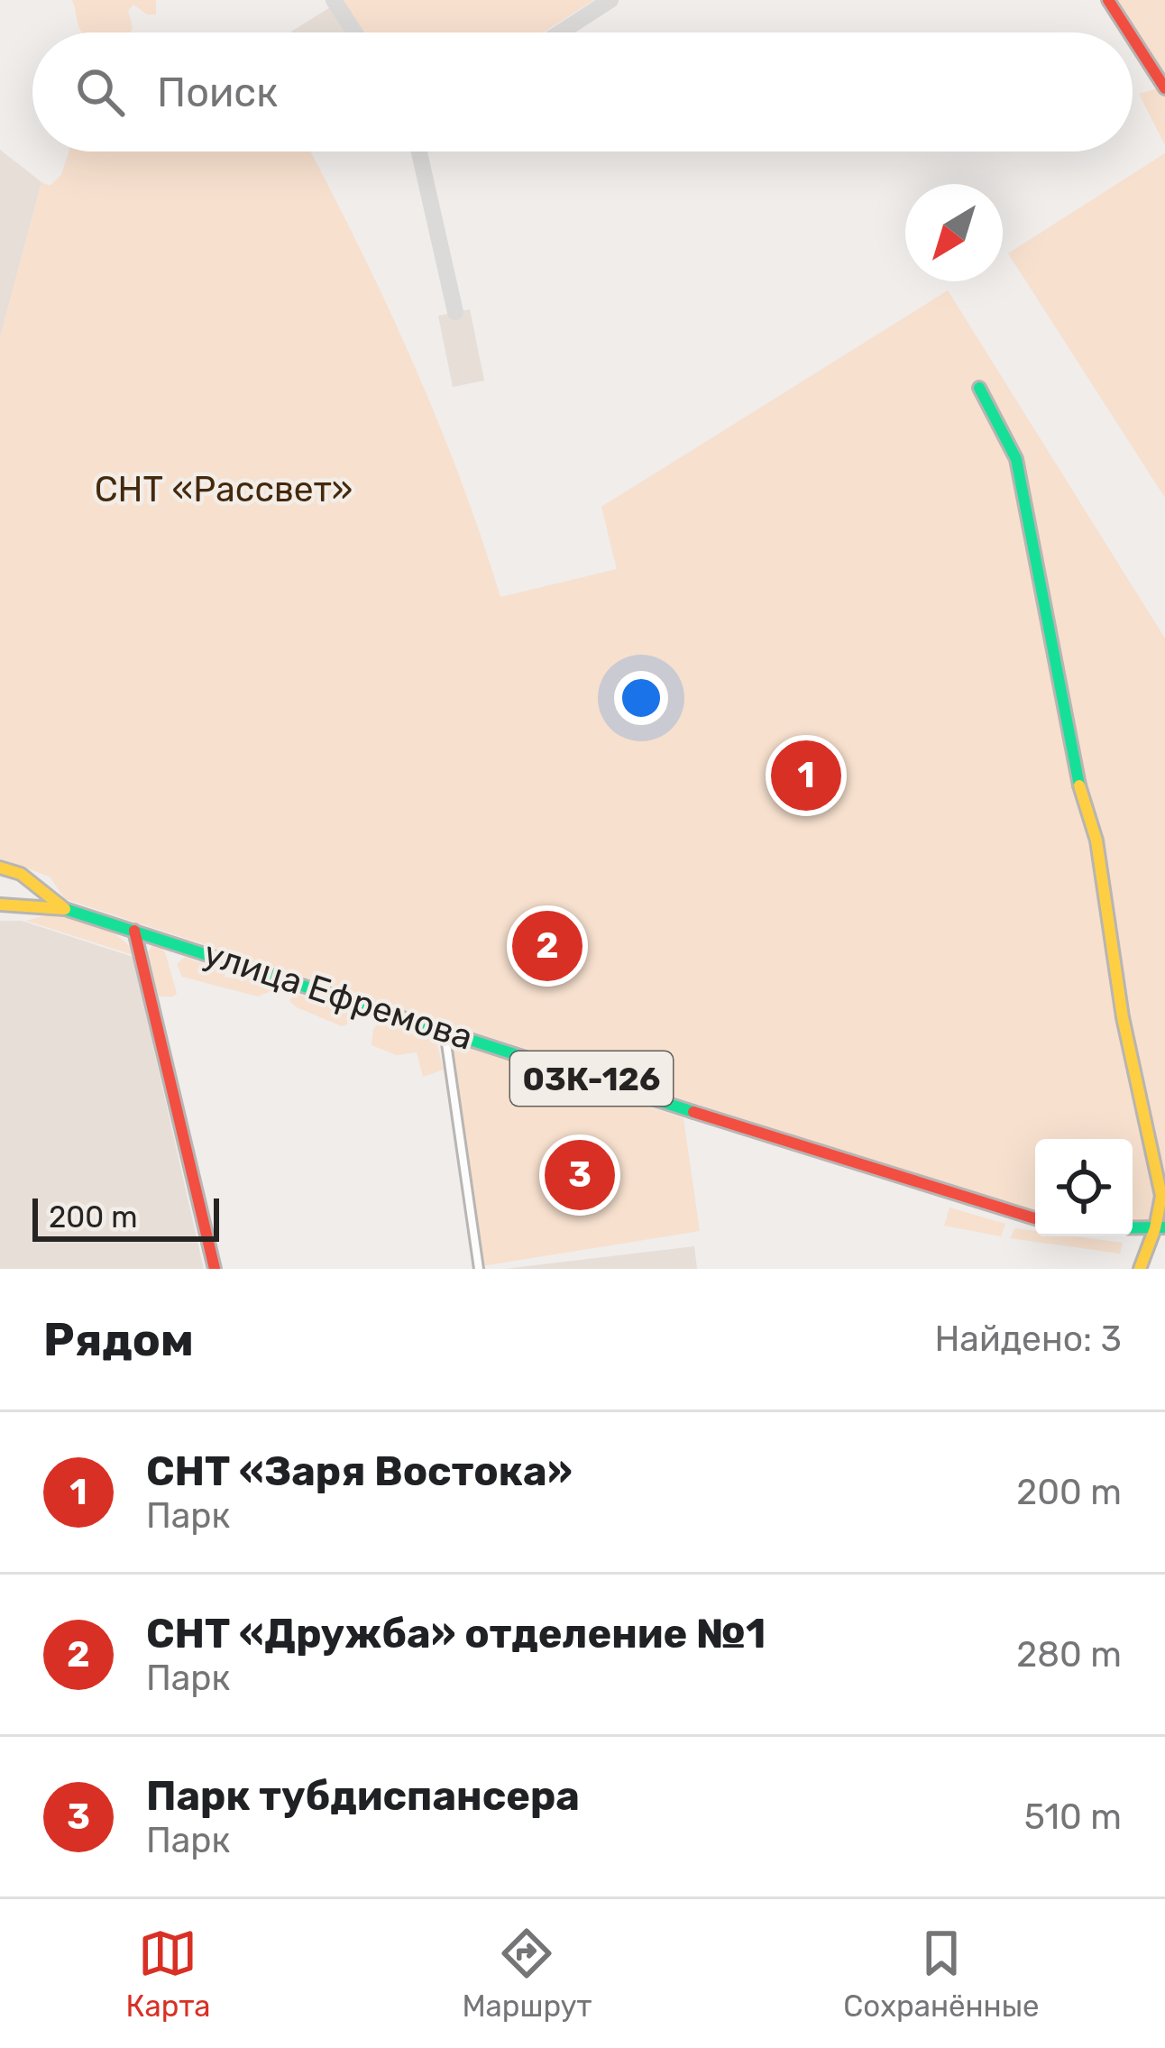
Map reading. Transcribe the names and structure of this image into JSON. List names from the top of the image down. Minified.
{"streets":{"street":["улица Ефремова","03К-126"]},"parks":["СНТ «Рассвет»"],"scale_bar":"200 m","north":"bottom left","page":{"search":"Поиск","pins":["1","2","3"],"scale":"200 m","heading":["Рядом","Найдено: 3"],"list":[{"mark":"1","name":"СНТ «Заря Востока»","note":"Парк","value":"200 m"},{"mark":"2","name":"СНТ «Дружба» отделение №1","note":"Парк","value":"280 m"},{"mark":"3","name":"Парк тубдиспансера","note":"Парк","value":"510 m"}],"nav":["Карта","Маршрут","Сохранённые"]}}
